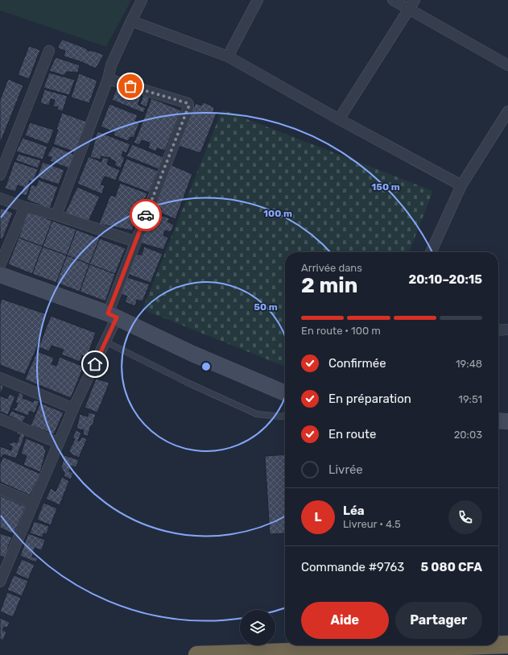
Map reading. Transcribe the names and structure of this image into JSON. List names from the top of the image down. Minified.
{"page":{"heading":["2 min","Arrivée dans","20:10–20:15"],"panel":["Léa","Livreur · 4.5","Commande #9763","5 080 CFA"],"bar":"En route · 100 m","list":[["Confirmée","19:48"],["En préparation","19:51"],["En route","20:03"],"Livrée"],"round":"L","buttons":["Aide","Partager"]},"rings":["150 m","100 m","50 m"]}
